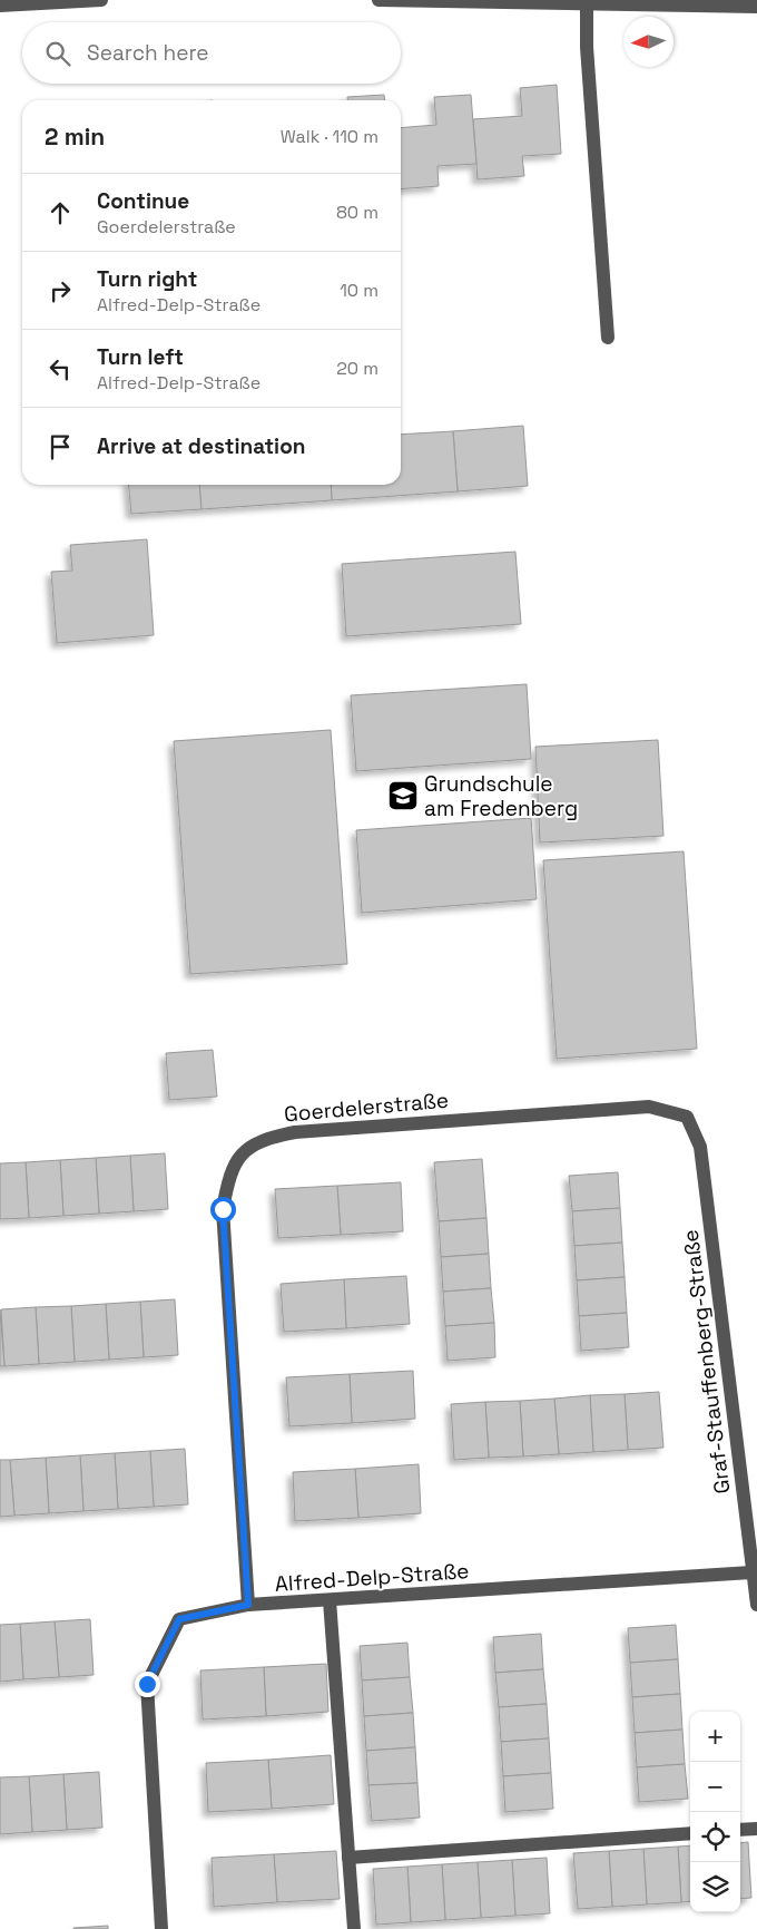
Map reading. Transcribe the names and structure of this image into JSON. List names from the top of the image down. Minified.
{"streets":{"street":["Goerdelerstraße","Graf-Stauffenberg-Straße","Alfred-Delp-Straße"]},"crossings":[["Goerdelerstraße","Graf-Stauffenberg-Straße"],["Goerdelerstraße","Alfred-Delp-Straße"],["Graf-Stauffenberg-Straße","Alfred-Delp-Straße"]],"places":{"school or university":["Grundschule am Fredenberg"]},"north":"left","page":{"search":"Search here","heading":["2 min","Walk · 110 m"],"list":[["Continue","Goerdelerstraße","80 m"],["Turn right","Alfred-Delp-Straße","10 m"],["Turn left","Alfred-Delp-Straße","20 m"],"Arrive at destination"],"map_buttons":["+","−"]}}
